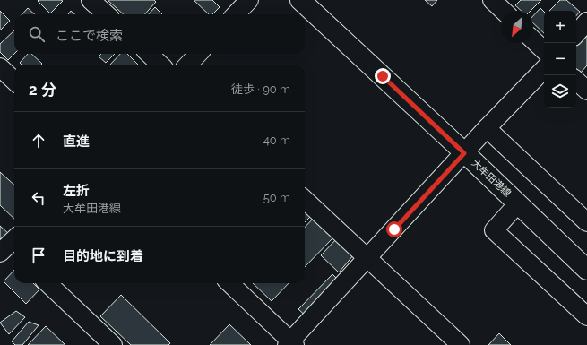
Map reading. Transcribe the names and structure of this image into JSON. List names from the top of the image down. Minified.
{"streets":{"main road":["大牟田港線"]},"north":"bottom left","page":{"map_buttons":["+","−"],"search":"ここで検索","heading":["2 分","徒歩 · 90 m"],"list":[["直進","40 m"],["左折","大牟田港線","50 m"],"目的地に到着"]}}
